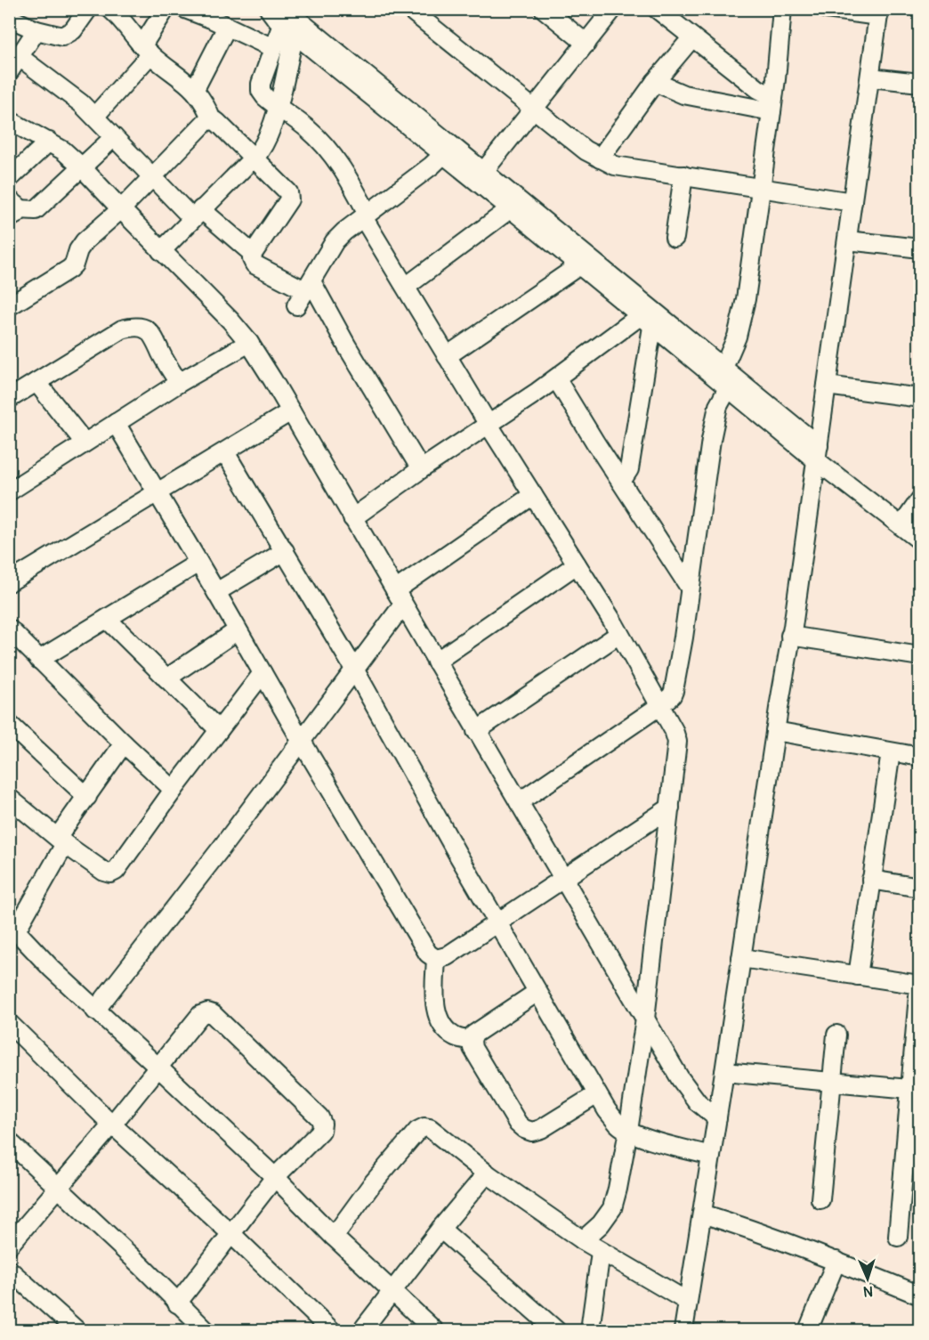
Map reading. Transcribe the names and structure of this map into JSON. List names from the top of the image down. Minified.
{"north":"bottom"}
